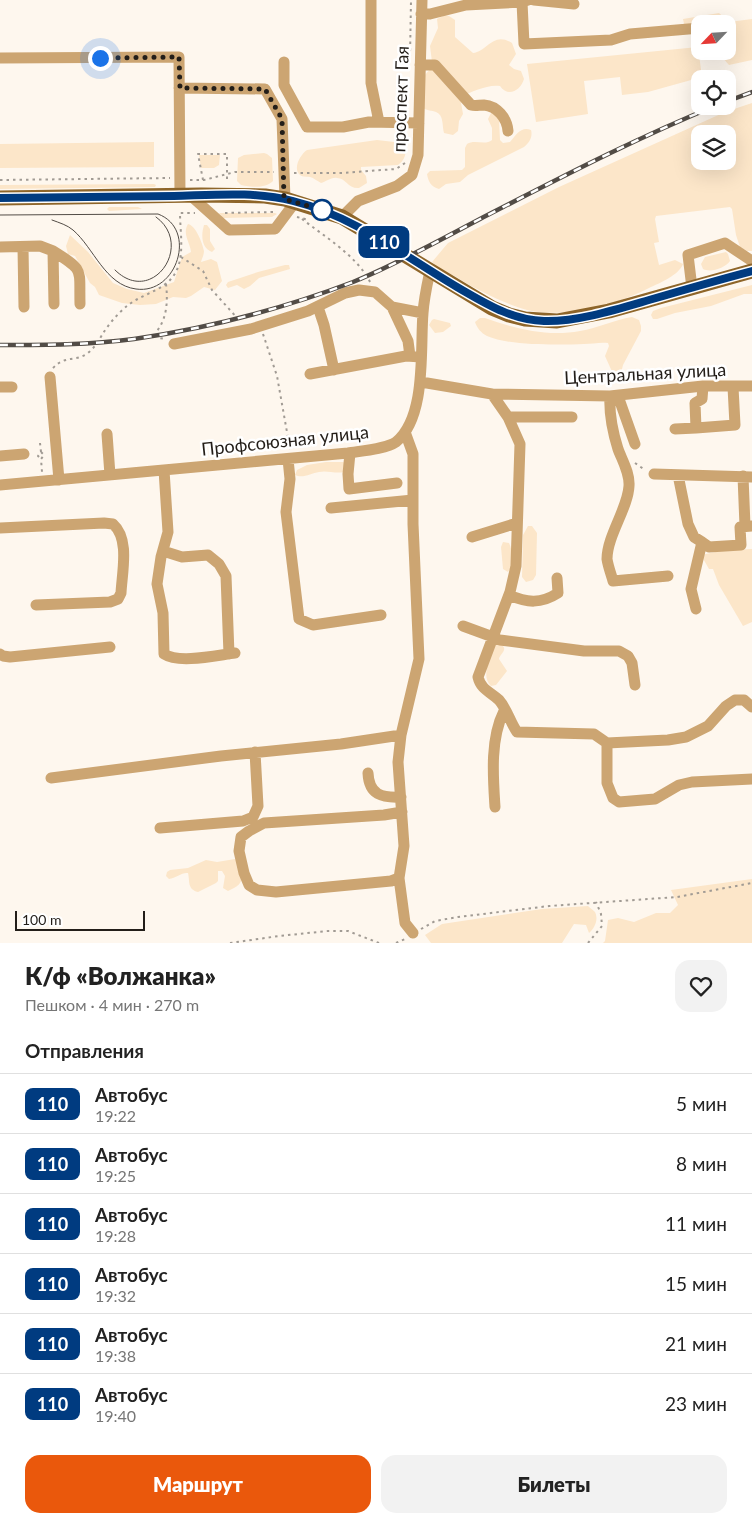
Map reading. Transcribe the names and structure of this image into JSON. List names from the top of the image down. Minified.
{"streets":{"street":["проспект Гая","Центральная улица","Профсоюзная улица"]},"lines":["bus line 110"],"scale_bar":"100 m","north":"bottom left","page":{"on_map":"110","scale":"100 m","heading":[["К/ф «Волжанка»","Пешком · 4 мин · 270 m"],"Отправления"],"list":[{"mark":"110","name":"Автобус","note":"19:22","value":"5 мин"},{"mark":"110","name":"Автобус","note":"19:25","value":"8 мин"},{"mark":"110","name":"Автобус","note":"19:28","value":"11 мин"},{"mark":"110","name":"Автобус","note":"19:32","value":"15 мин"},{"mark":"110","name":"Автобус","note":"19:38","value":"21 мин"},{"mark":"110","name":"Автобус","note":"19:40","value":"23 мин"}],"buttons":["Маршрут","Билеты"]}}
